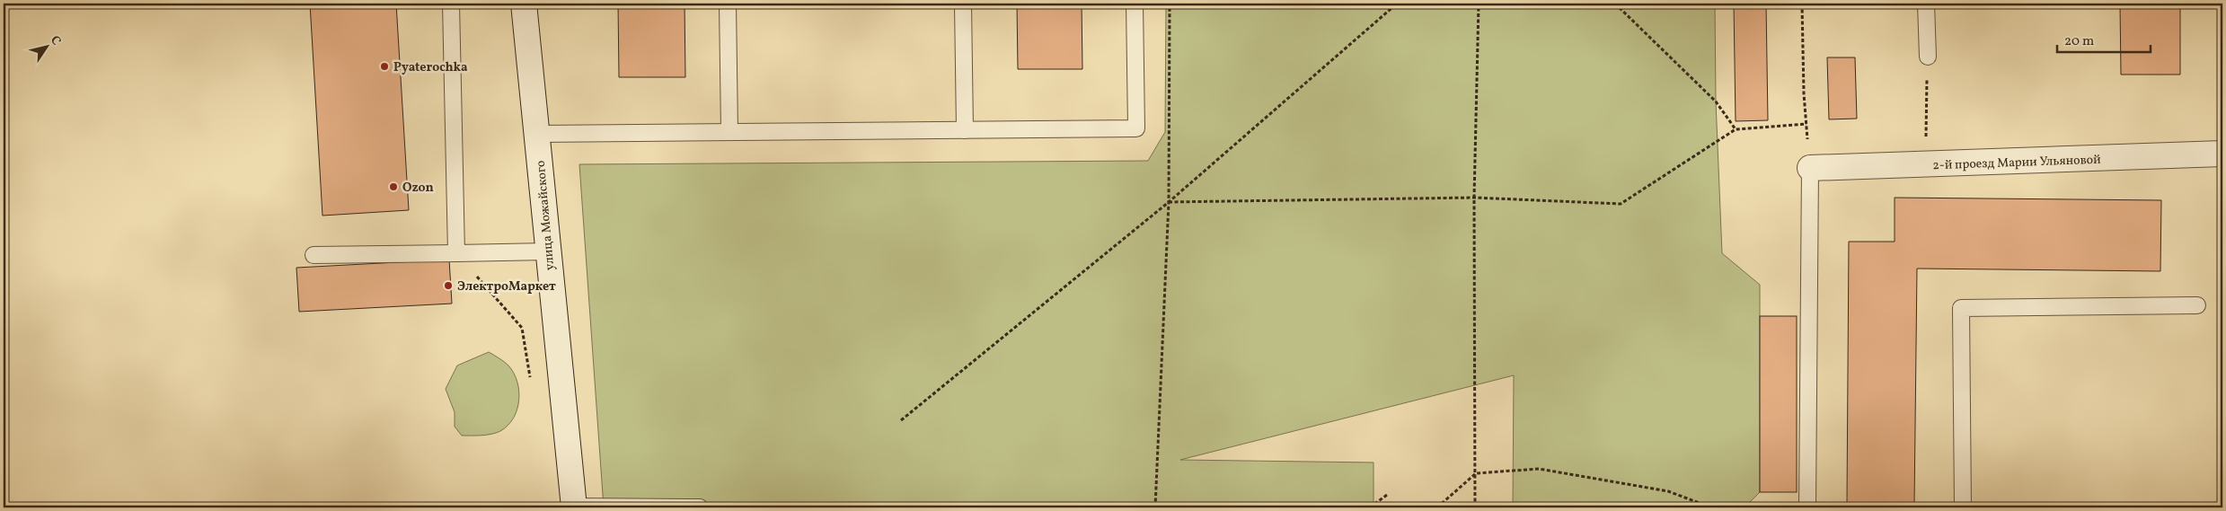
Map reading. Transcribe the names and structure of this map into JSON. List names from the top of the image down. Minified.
{"streets":{"main road":["2-й проезд Марии Ульяновой","улица Можайского"]},"places":["Pyaterochka","Ozon","ЭлектроМаркет"],"scale_bar":"20 m","north":"top right"}
